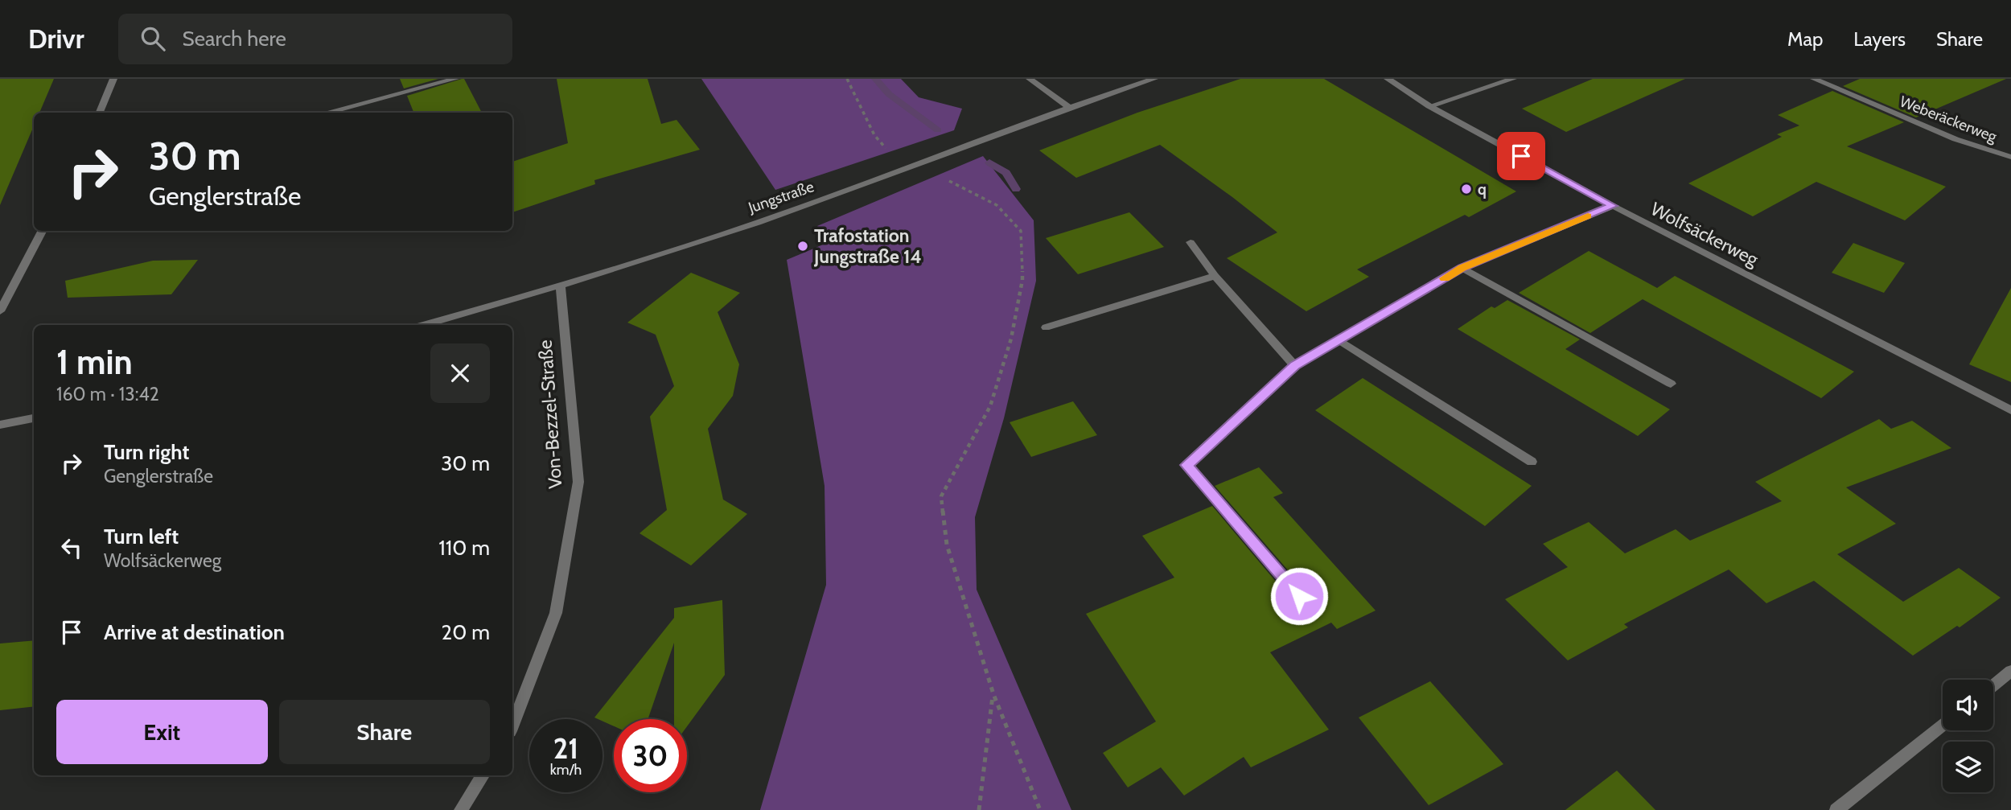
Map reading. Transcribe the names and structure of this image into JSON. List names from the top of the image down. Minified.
{"streets":{"street":["Weberäckerweg","Jungstraße","Wolfsäckerweg","Von-Bezzel-Straße"]},"crossings":[["Jungstraße","Von-Bezzel-Straße"]],"places":["q","Trafostation Jungstraße 14"],"page":{"header":"Drivr","search":"Search here","nav":["Map","Layers","Share"],"turn":["30 m","Genglerstraße"],"heading":["1 min","160 m · 13:42"],"list":[{"name":"Turn right","note":"Genglerstraße","value":"30 m"},{"name":"Turn left","note":"Wolfsäckerweg","value":"110 m"},{"name":"Arrive at destination","value":"20 m"}],"buttons":["Exit","Share"],"speed":"21 km/h","limit":"30"}}
